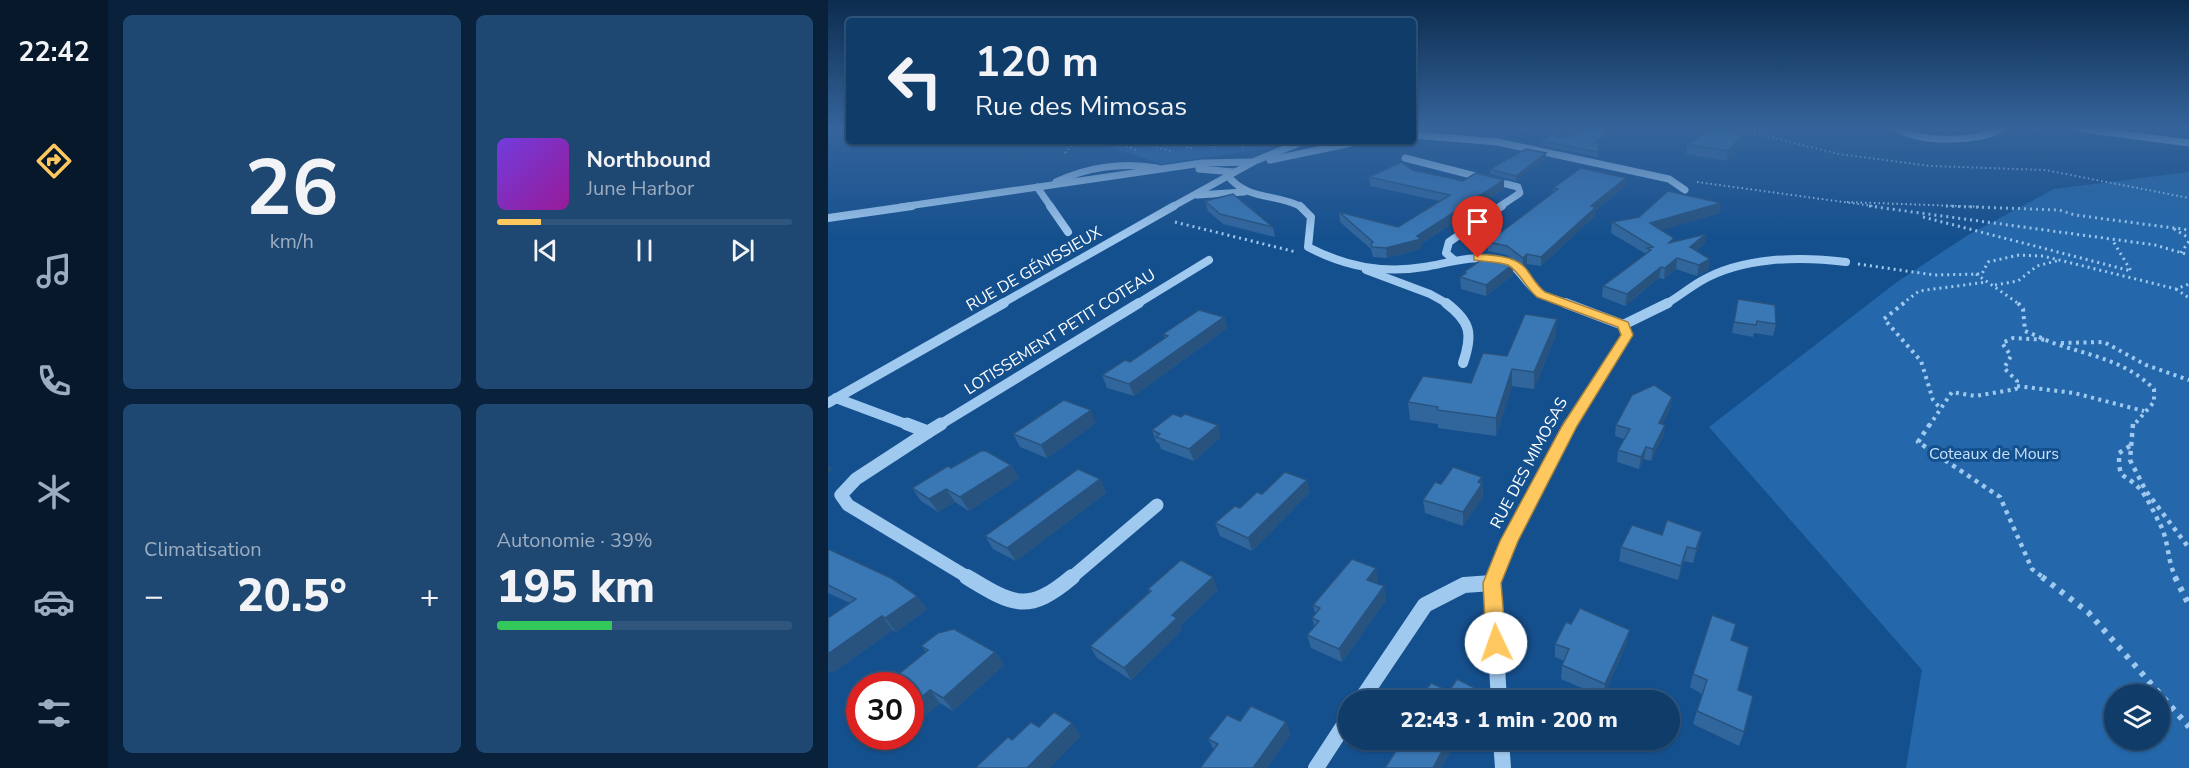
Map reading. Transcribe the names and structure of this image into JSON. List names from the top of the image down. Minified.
{"streets":{"street":["RUE DE GÉNISSIEUX","LOTISSEMENT PETIT COTEAU","RUE DES MIMOSAS"]},"parks":["Coteaux de Mours"],"page":{"tabs":"22:42","tile":[["26","km/h"],"Climatisation",["Autonomie · 39%","195 km"]],"turn":["120 m","Rue des Mimosas"],"song":["Northbound","June Harbor"],"heat":["−","20.5°","+"],"limit":"30","trip":"22:43 · 1 min · 200 m"}}
